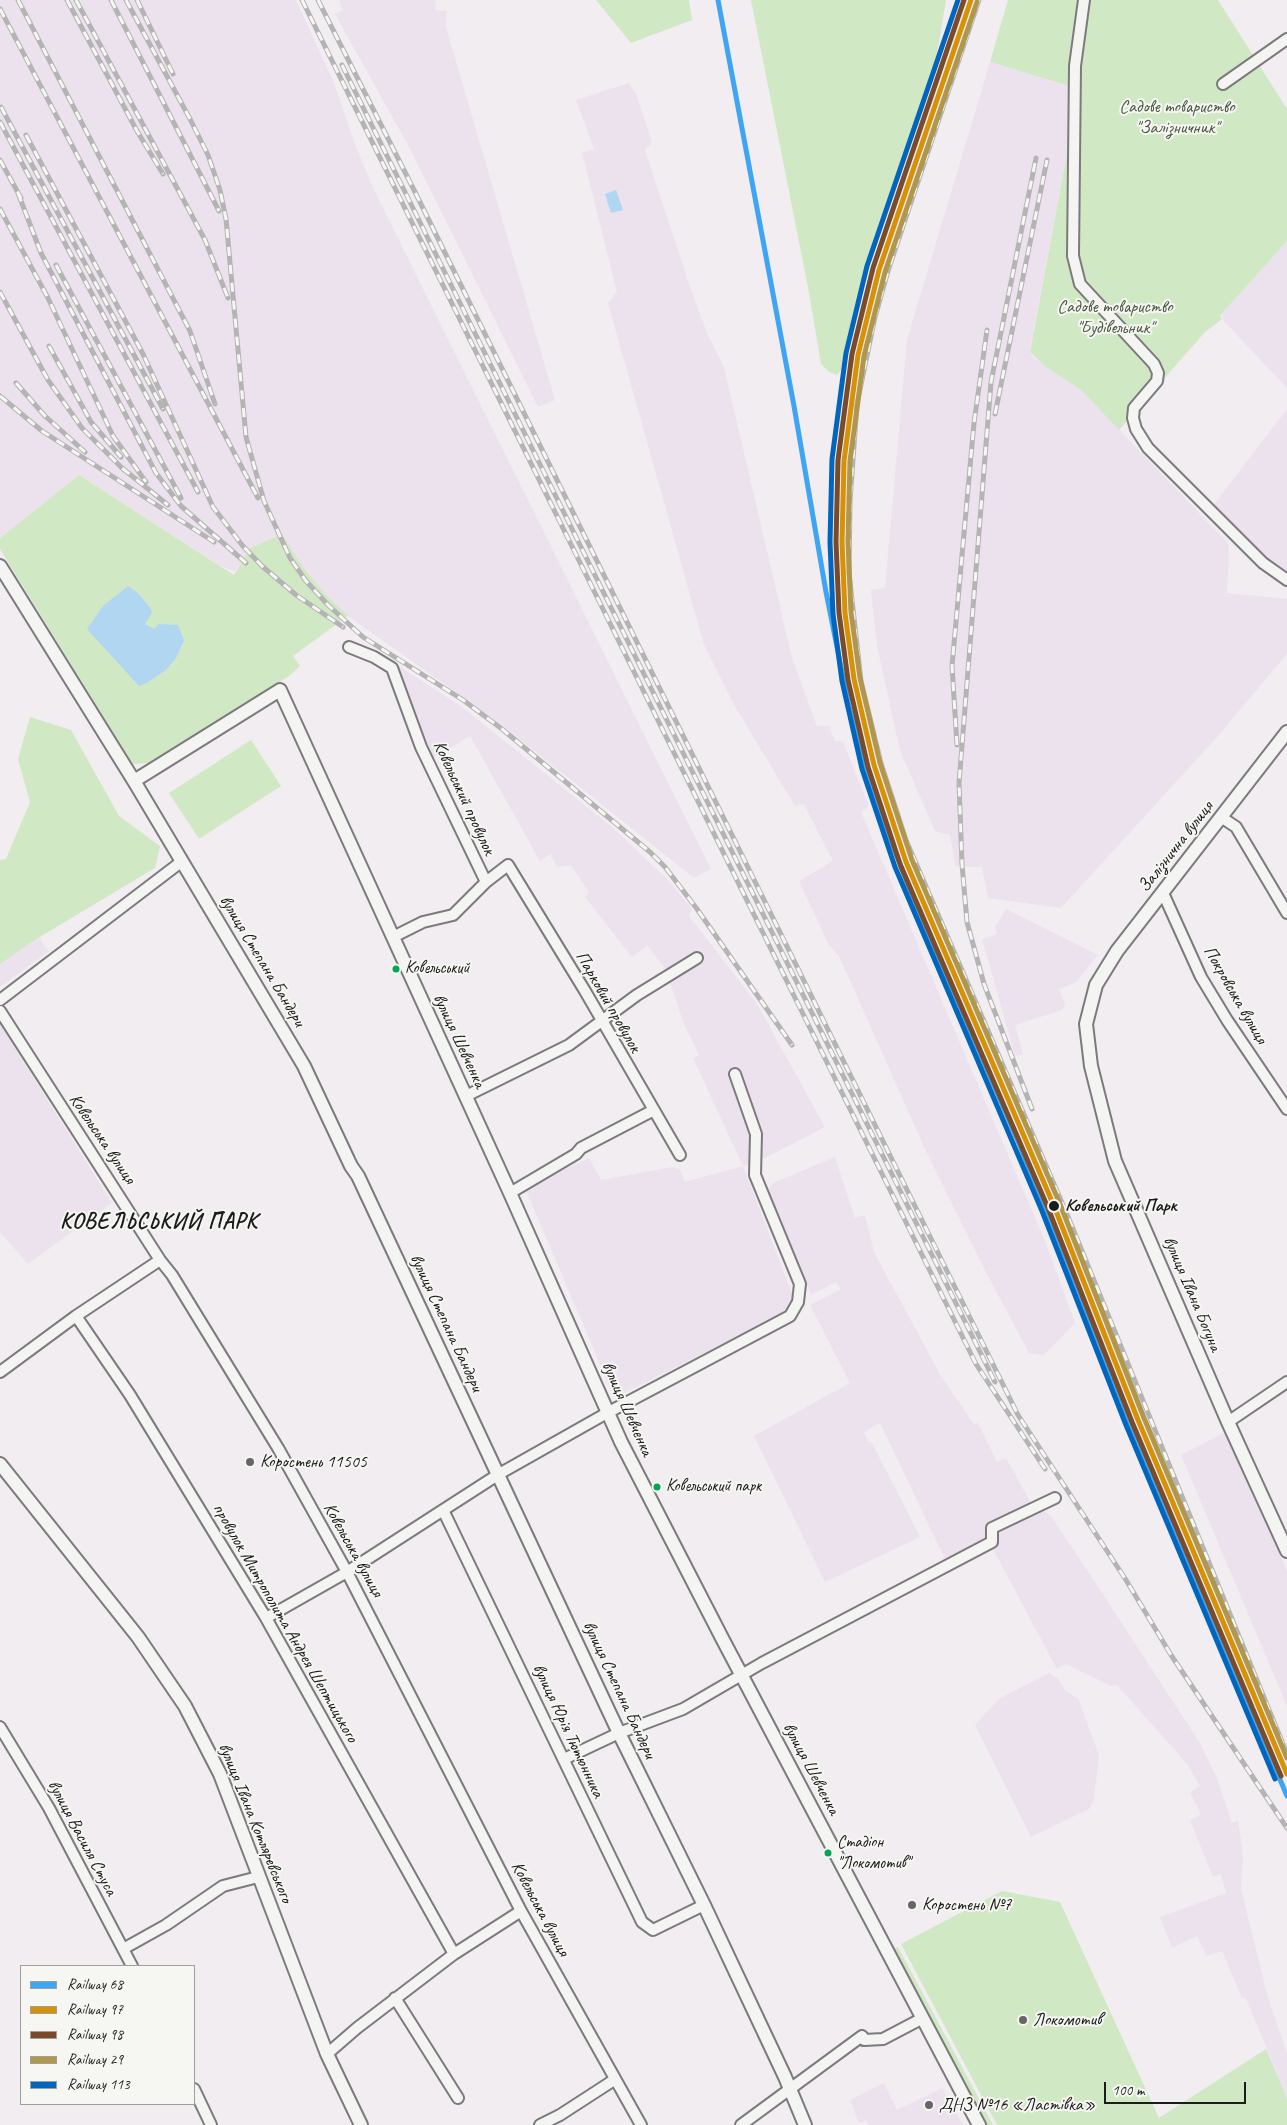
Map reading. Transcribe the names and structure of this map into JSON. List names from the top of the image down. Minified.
{"streets":{"street":["Ковельський провулок","Залізнична вулиця","вулиця Степана Бандери","Покровська вулиця","Парковий провулок","вулиця Шевченка","Ковельська вулиця","вулиця Івана Богуна","провулок Митрополита Андрея Шептицького","вулиця Юрія Тютюнника","вулиця Івана Котляревського","вулиця Василя Стуса"]},"crossings":[["Ковельський провулок","Парковий провулок"],["Ковельський провулок","вулиця Шевченка"],["Залізнична вулиця","Покровська вулиця"],["Залізнична вулиця","вулиця Івана Богуна"],["вулиця Степана Бандери","вулиця Шевченка"],["вулиця Степана Бандери","вулиця Юрія Тютюнника"]],"districts":["КОВЕЛЬСЬКИЙ ПАРК"],"parks":["Садове товариство \"Залізничник\"","Садове товариство \"Будівельник\""],"places":["Ковельський","Ковельський Парк","Коростень 11505","Ковельський парк","Стадіон \"Локомотив\"","Коростень №7","Локомотив","ДНЗ №16 «Ластівка»"],"lines":["rail line 68","rail line 97","rail line 98","rail line 113","rail line 29"],"legend":["Railway 68","Railway 97","Railway 98","Railway 29","Railway 113"],"scale_bar":"100 m"}
